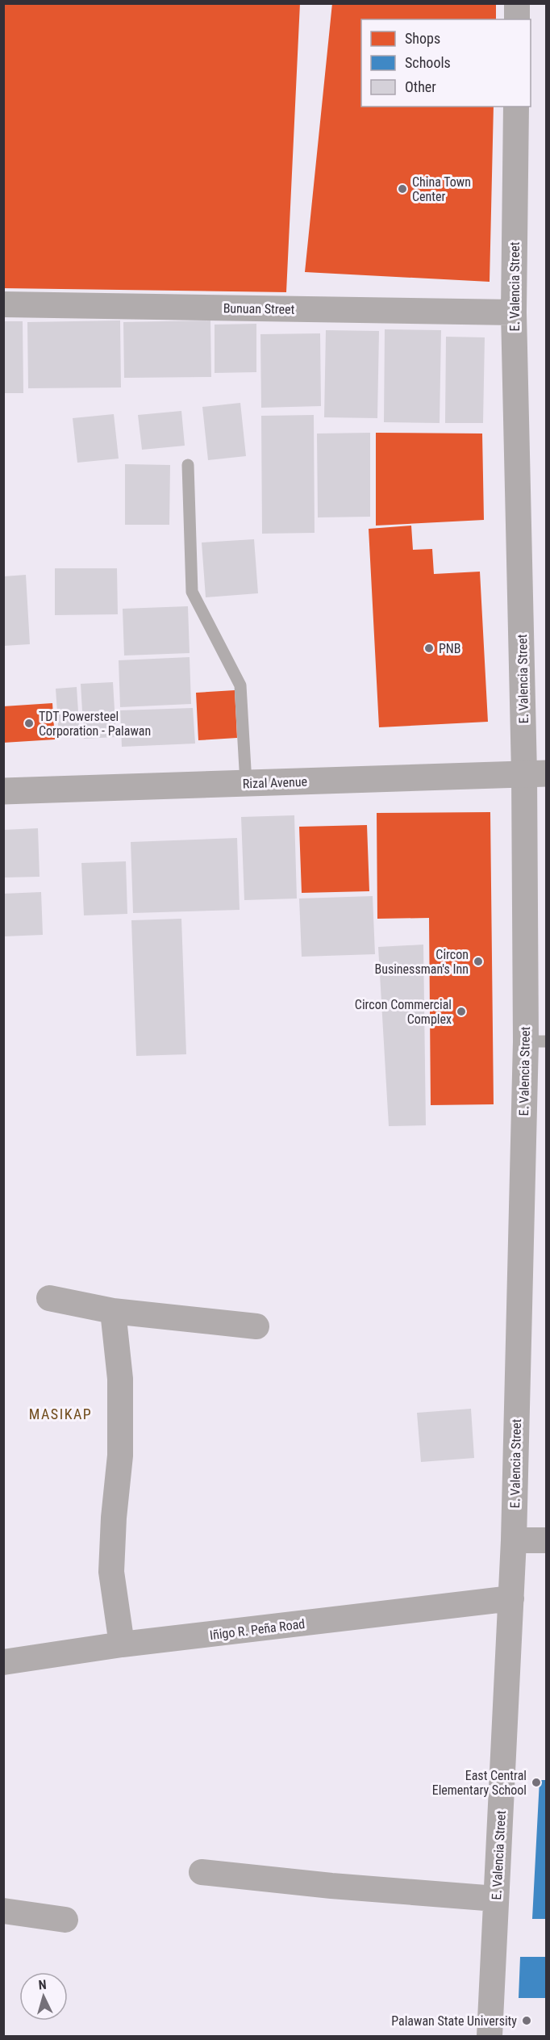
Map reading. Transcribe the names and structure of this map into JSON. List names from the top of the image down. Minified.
{"streets":{"main road":["Rizal Avenue"],"street":["E. Valencia Street","Bunuan Street","Iñigo R. Peña Road"]},"crossings":[["E. Valencia Street","Bunuan Street"],["E. Valencia Street","Rizal Avenue"],["E. Valencia Street","Iñigo R. Peña Road"]],"districts":["MASIKAP"],"places":["China Town Center","PNB","TDT Powersteel Corporation - Palawan","Circon Businessman's Inn","Circon Commercial Complex","East Central Elementary School","Palawan State University"],"legend":["Shops","Schools","Other"],"north":"top"}
